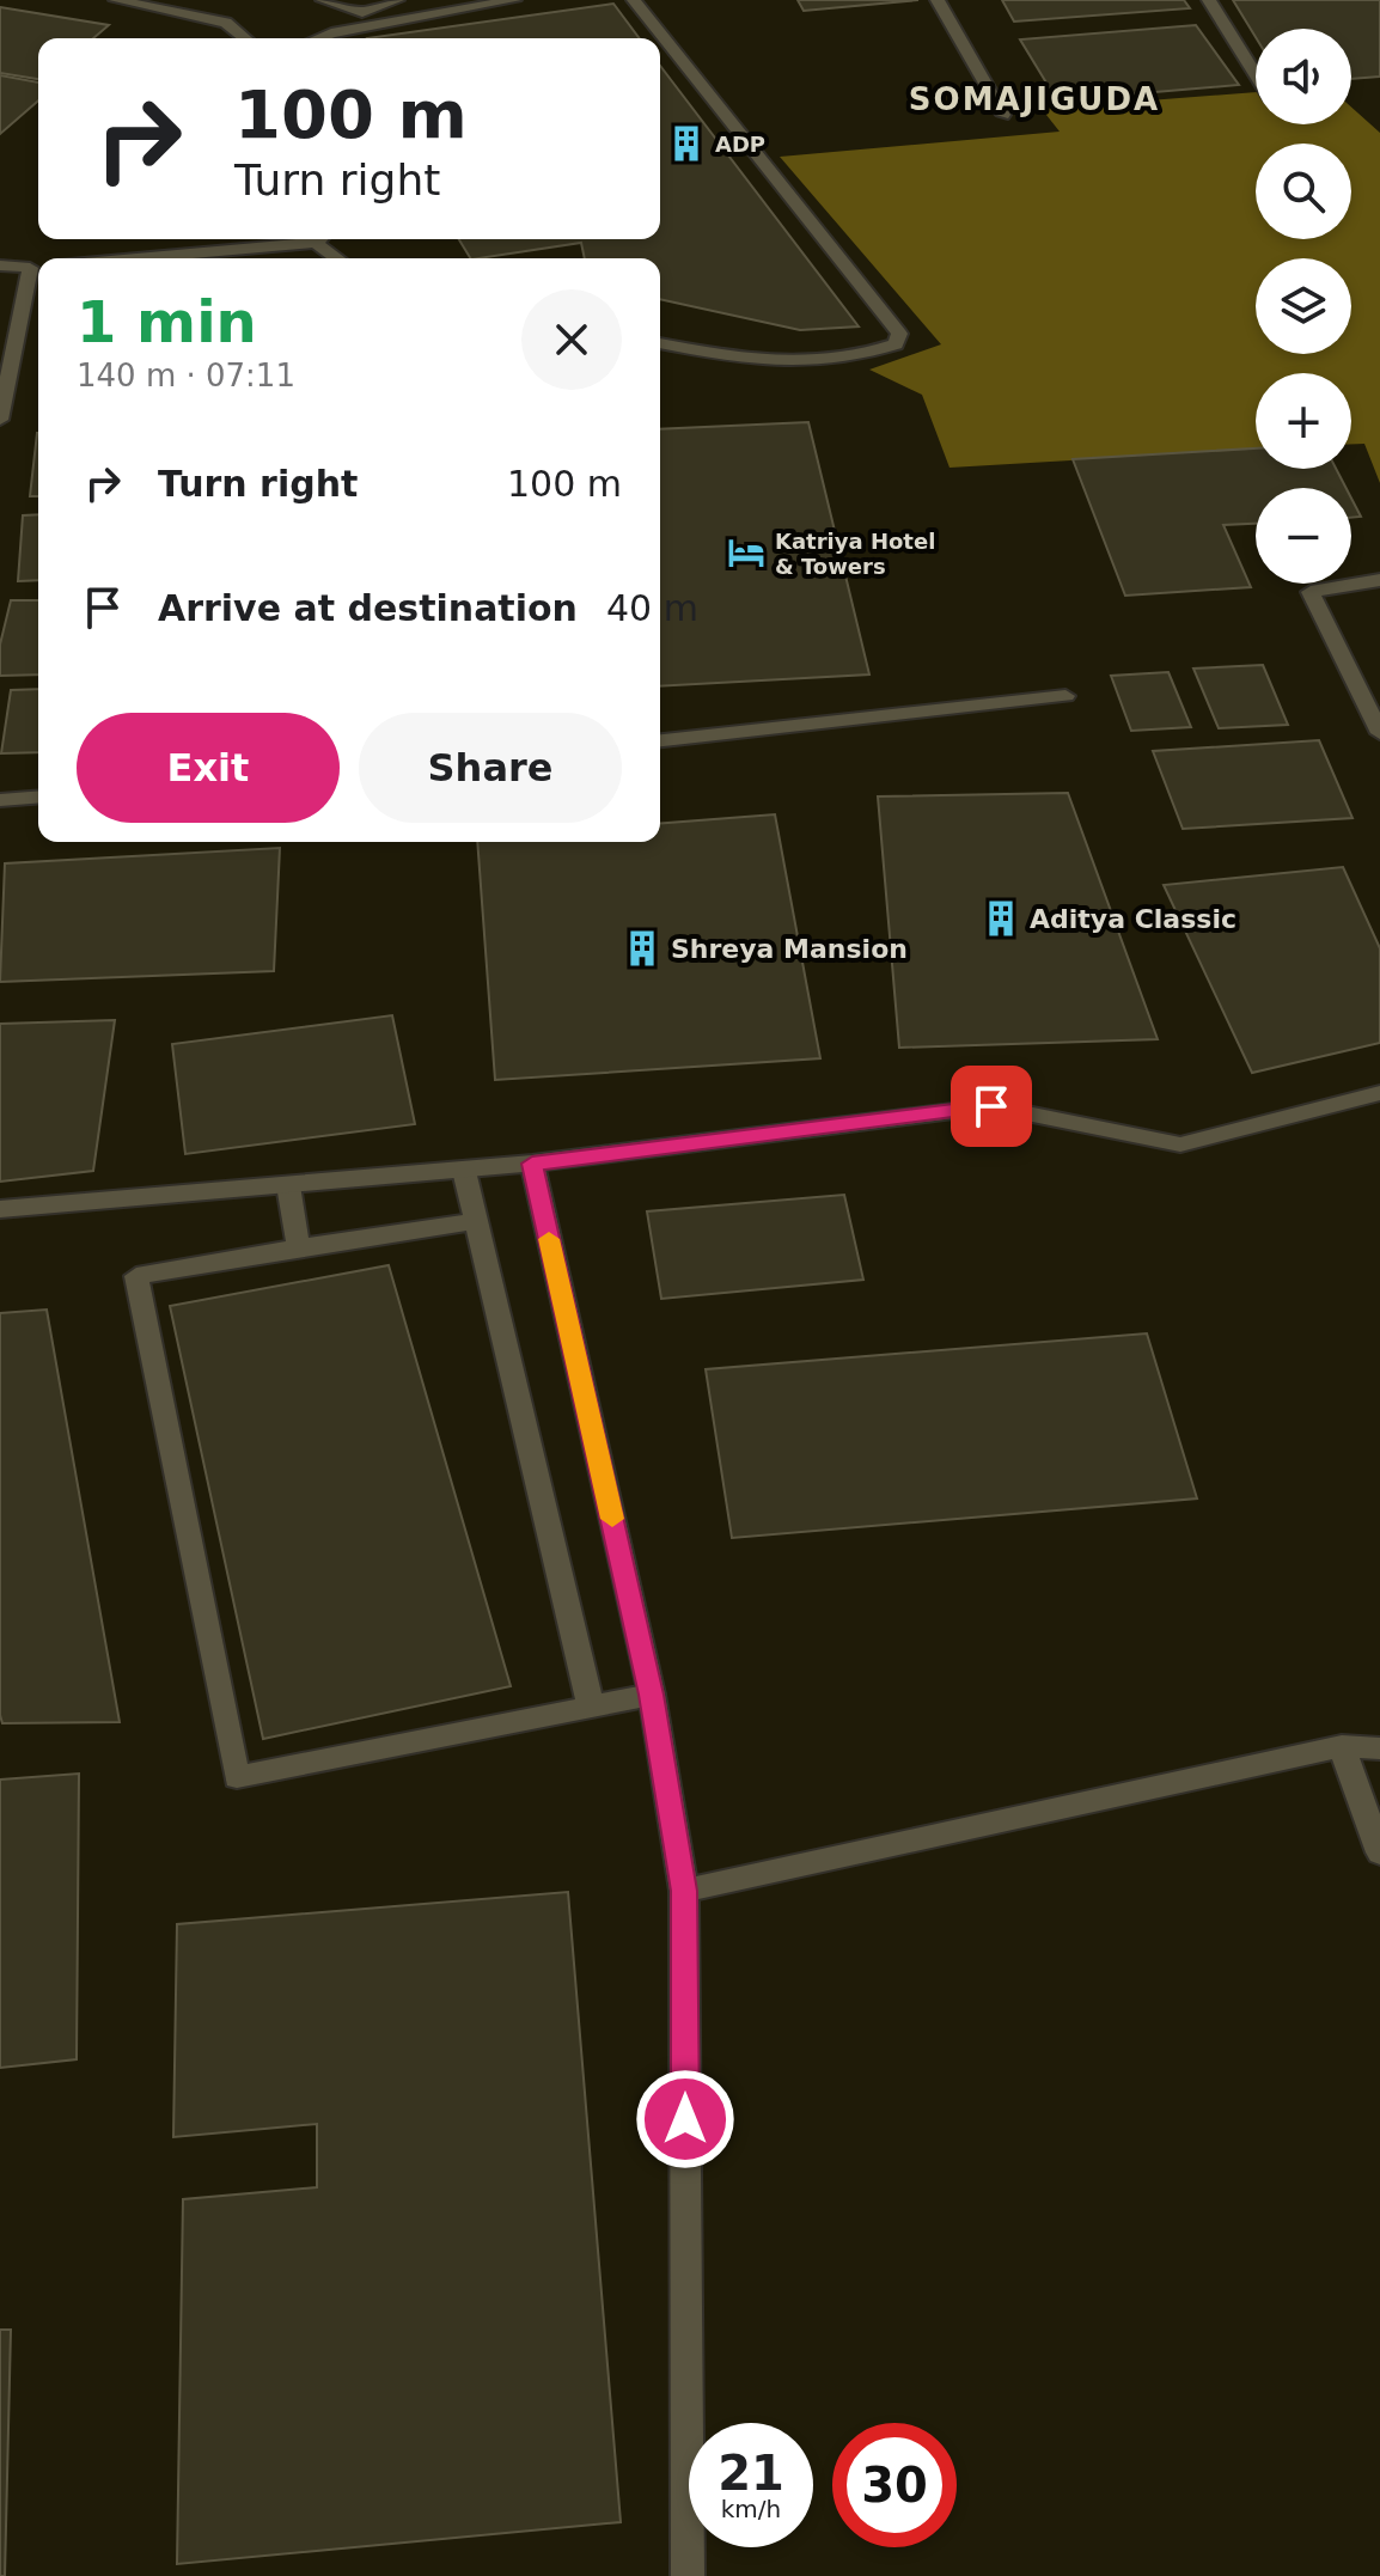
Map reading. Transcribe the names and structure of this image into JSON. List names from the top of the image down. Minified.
{"districts":["SOMAJIGUDA"],"places":{"building":["ADP","Aditya Classic","Shreya Mansion"],"hotel":["Katriya Hotel & Towers"]},"page":{"map_buttons":["+","−"],"turn":["100 m","Turn right"],"heading":["1 min","140 m · 07:11"],"list":[{"name":"Turn right","value":"100 m"},{"name":"Arrive at destination","value":"40 m"}],"buttons":["Exit","Share"],"speed":"21 km/h","limit":"30"}}
